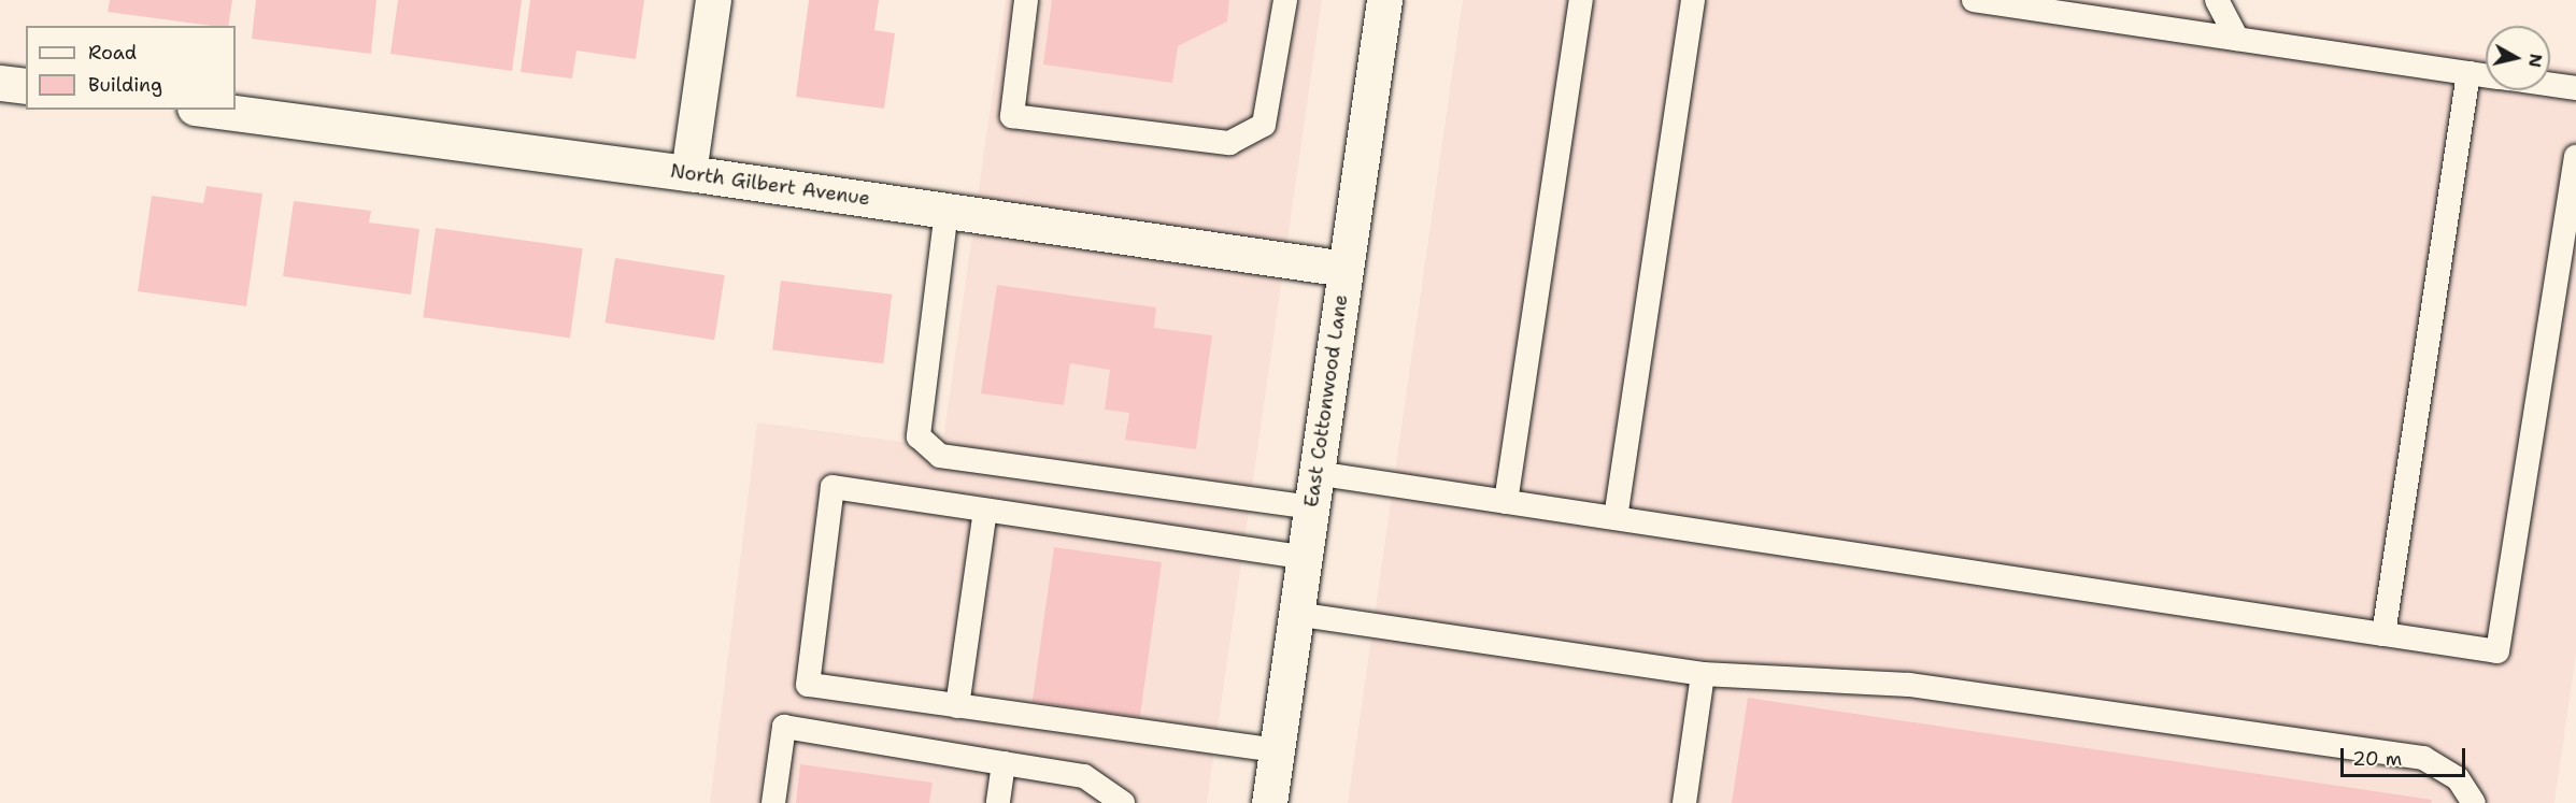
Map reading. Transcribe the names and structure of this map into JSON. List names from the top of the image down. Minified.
{"streets":{"street":["North Gilbert Avenue","East Cottonwood Lane"]},"crossings":[["North Gilbert Avenue","East Cottonwood Lane"]],"legend":["Road","Building"],"scale_bar":"20 m","north":"right"}
